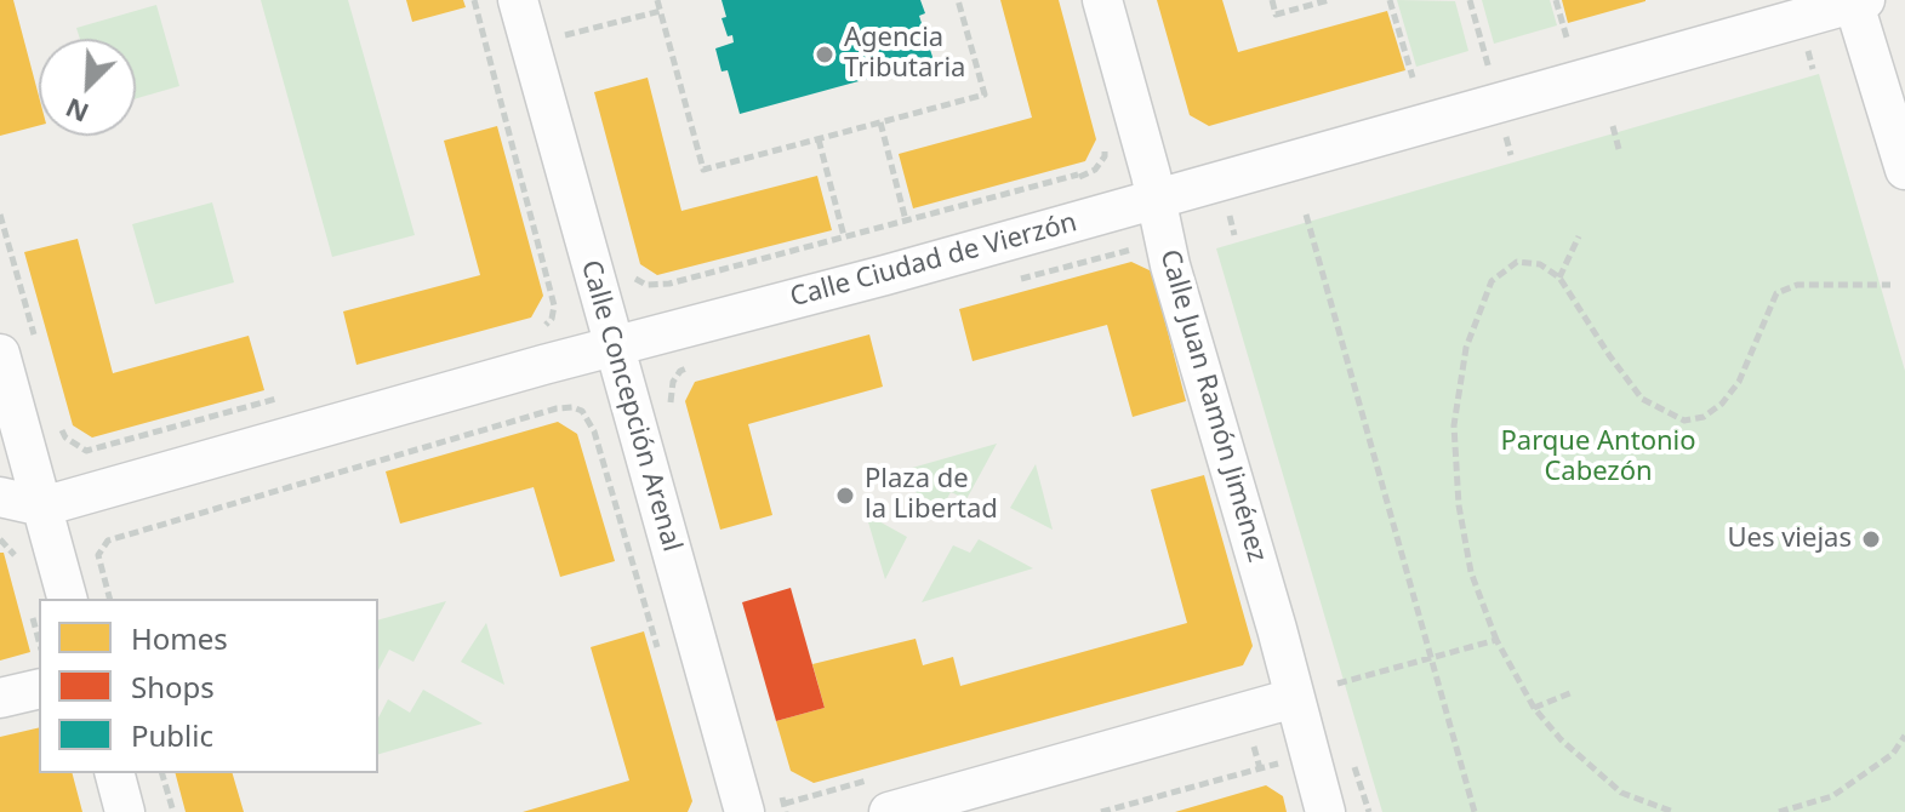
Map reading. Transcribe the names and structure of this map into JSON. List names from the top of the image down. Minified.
{"streets":{"street":["Calle Ciudad de Vierzón","Calle Concepción Arenal","Calle Juan Ramón Jiménez"]},"crossings":[["Calle Ciudad de Vierzón","Calle Concepción Arenal"],["Calle Ciudad de Vierzón","Calle Juan Ramón Jiménez"]],"parks":["Parque Antonio Cabezón"],"places":["Agencia Tributaria","Plaza de la Libertad","Ues viejas"],"legend":["Homes","Shops","Public"],"north":"bottom left"}
